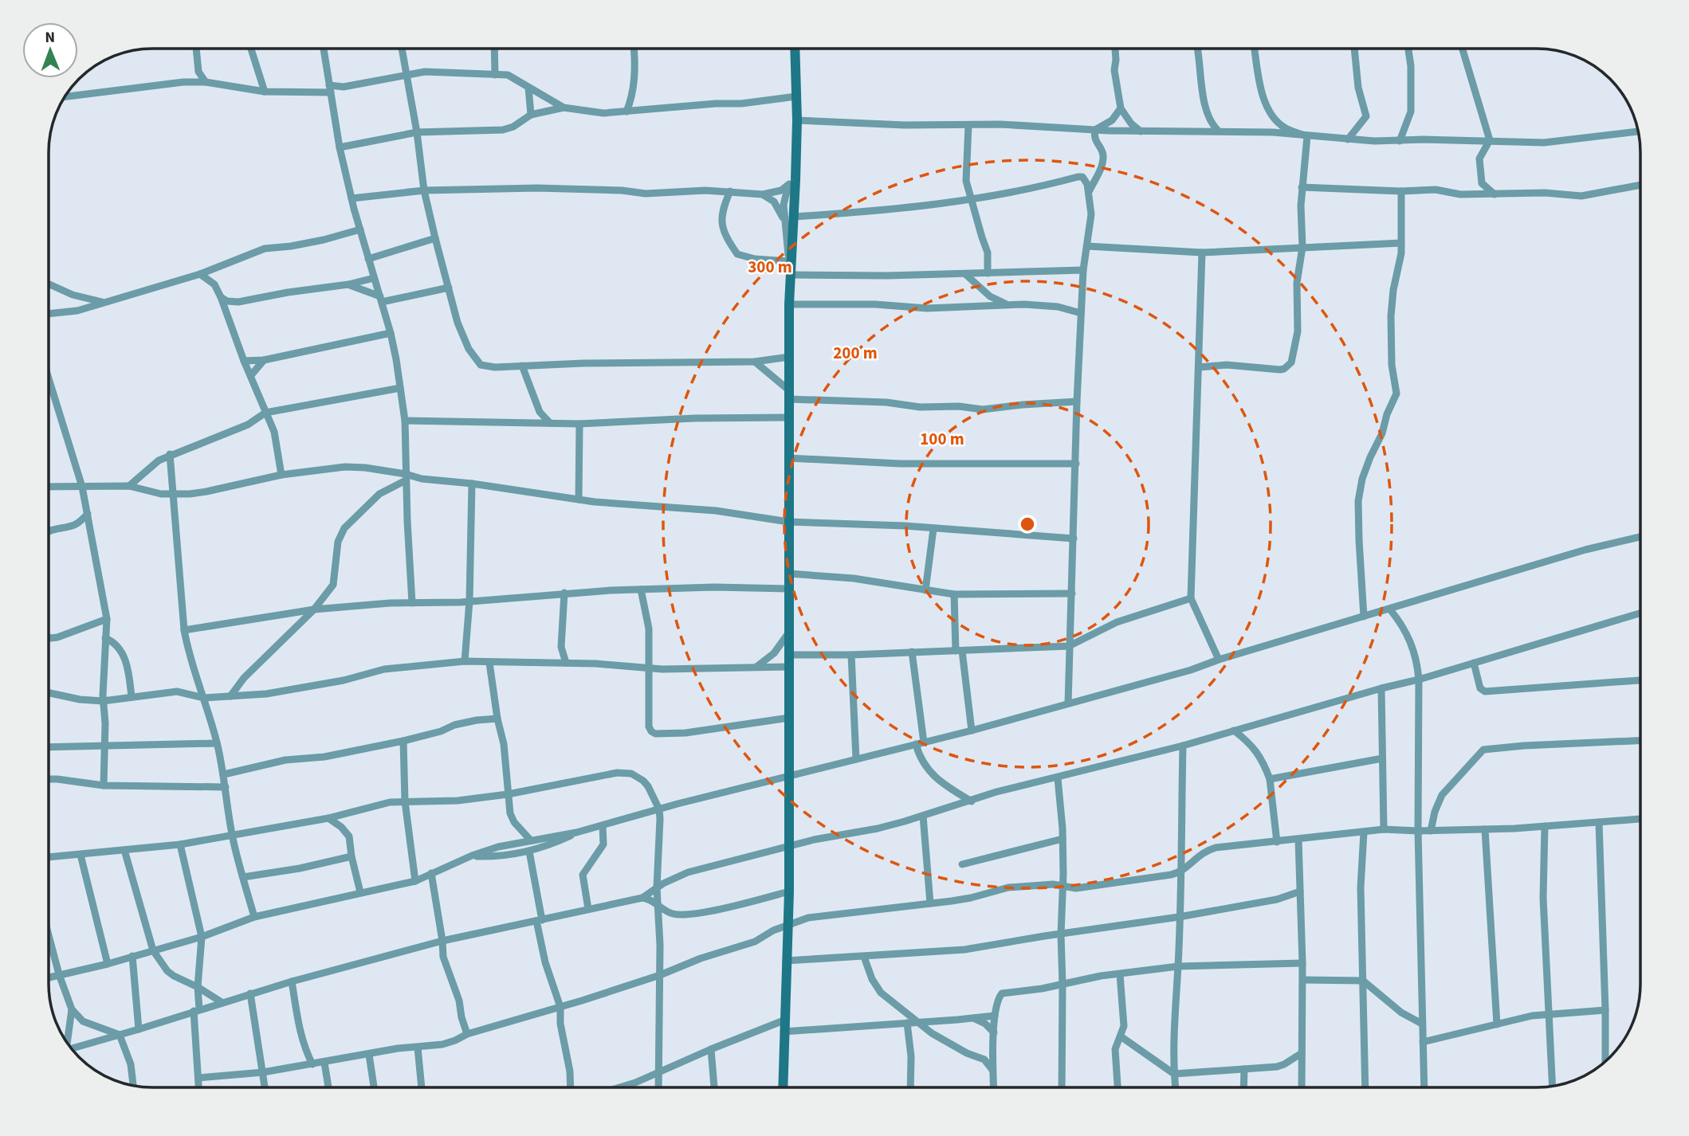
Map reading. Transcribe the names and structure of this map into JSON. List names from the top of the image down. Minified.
{"north":"top","rings":["300 m","200 m","100 m"]}
